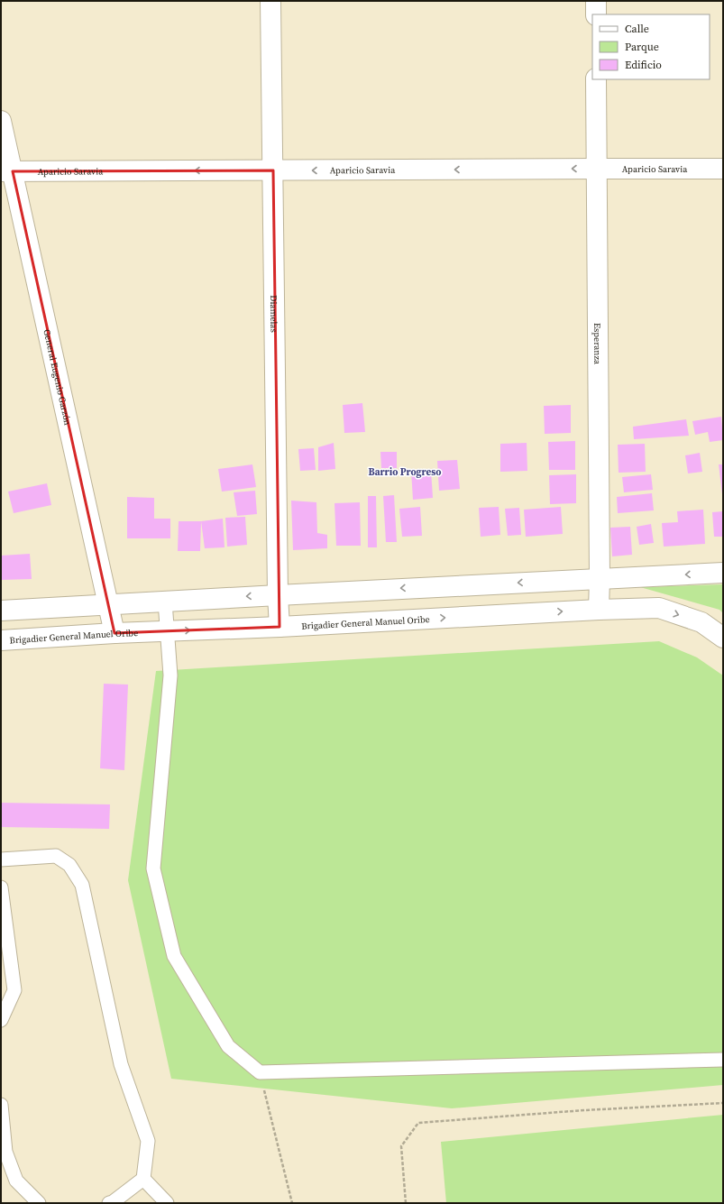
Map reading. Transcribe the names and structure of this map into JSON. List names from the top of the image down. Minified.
{"streets":{"street":["Aparicio Saravia","Diamelas","Esperanza","General Eugenio Garzón","Brigadier General Manuel Oribe"]},"crossings":[["Aparicio Saravia","Diamelas"],["Aparicio Saravia","Esperanza"],["Aparicio Saravia","General Eugenio Garzón"],["Diamelas","Brigadier General Manuel Oribe"],["Esperanza","Brigadier General Manuel Oribe"],["General Eugenio Garzón","Brigadier General Manuel Oribe"]],"one_way":["Aparicio Saravia"],"districts":["Barrio Progreso"],"legend":["Calle","Parque","Edificio"]}
